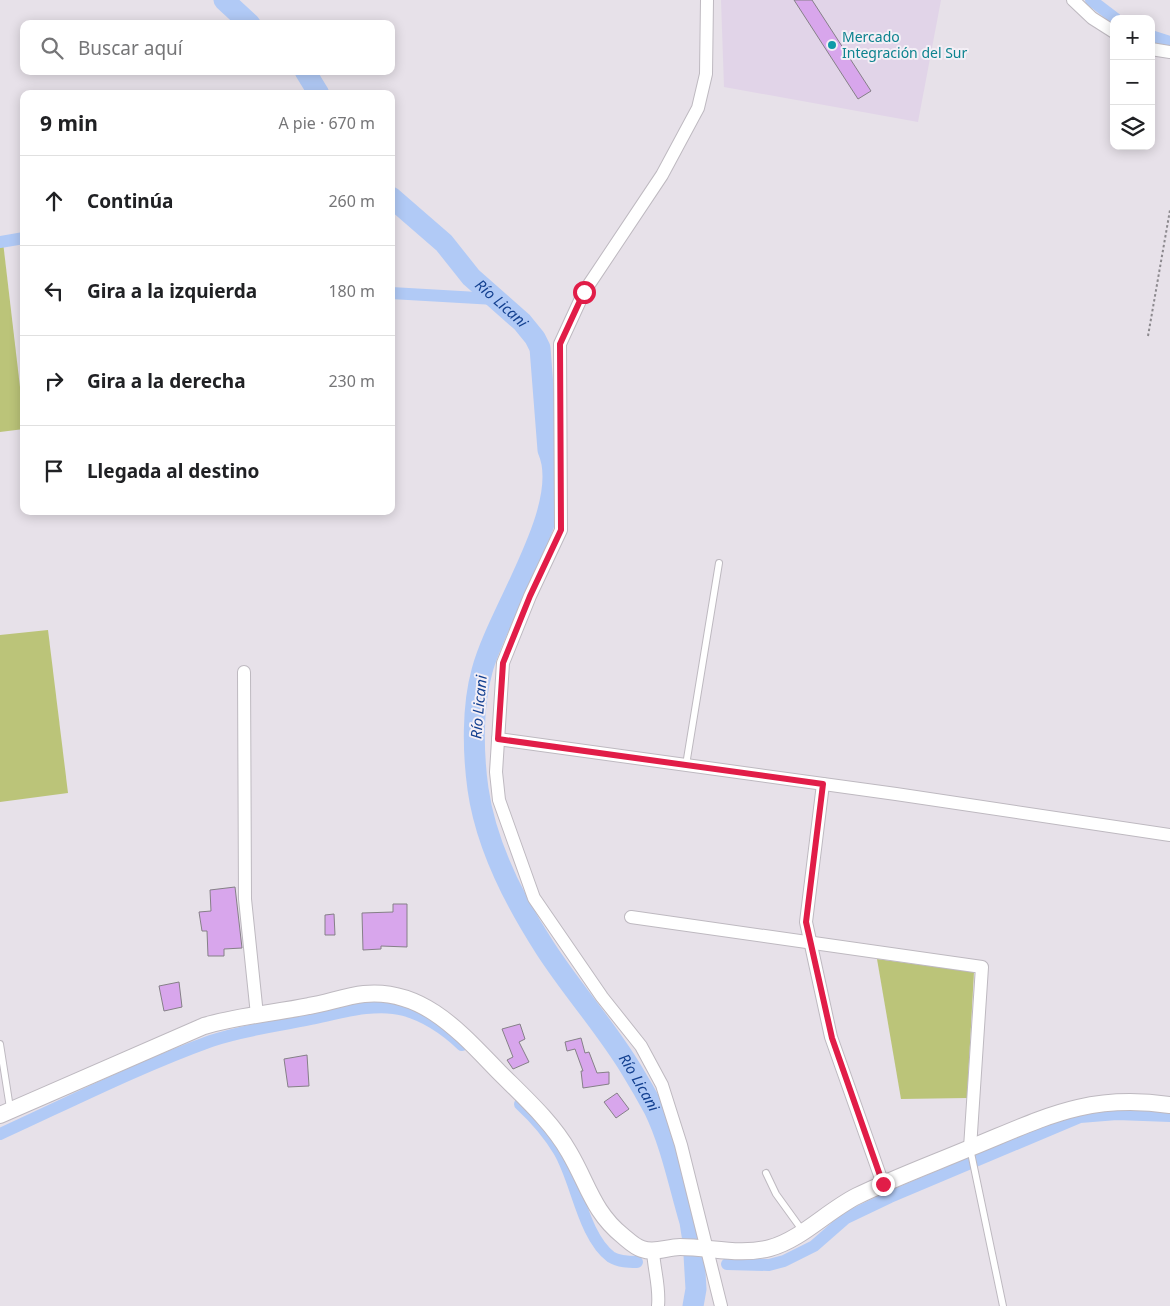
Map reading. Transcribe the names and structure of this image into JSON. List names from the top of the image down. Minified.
{"water":["Río Licani"],"places":["Mercado Integración del Sur"],"page":{"map_buttons":["+","−"],"search":"Buscar aquí","heading":["9 min","A pie · 670 m"],"list":[["Continúa","260 m"],["Gira a la izquierda","180 m"],["Gira a la derecha","230 m"],"Llegada al destino"]}}
